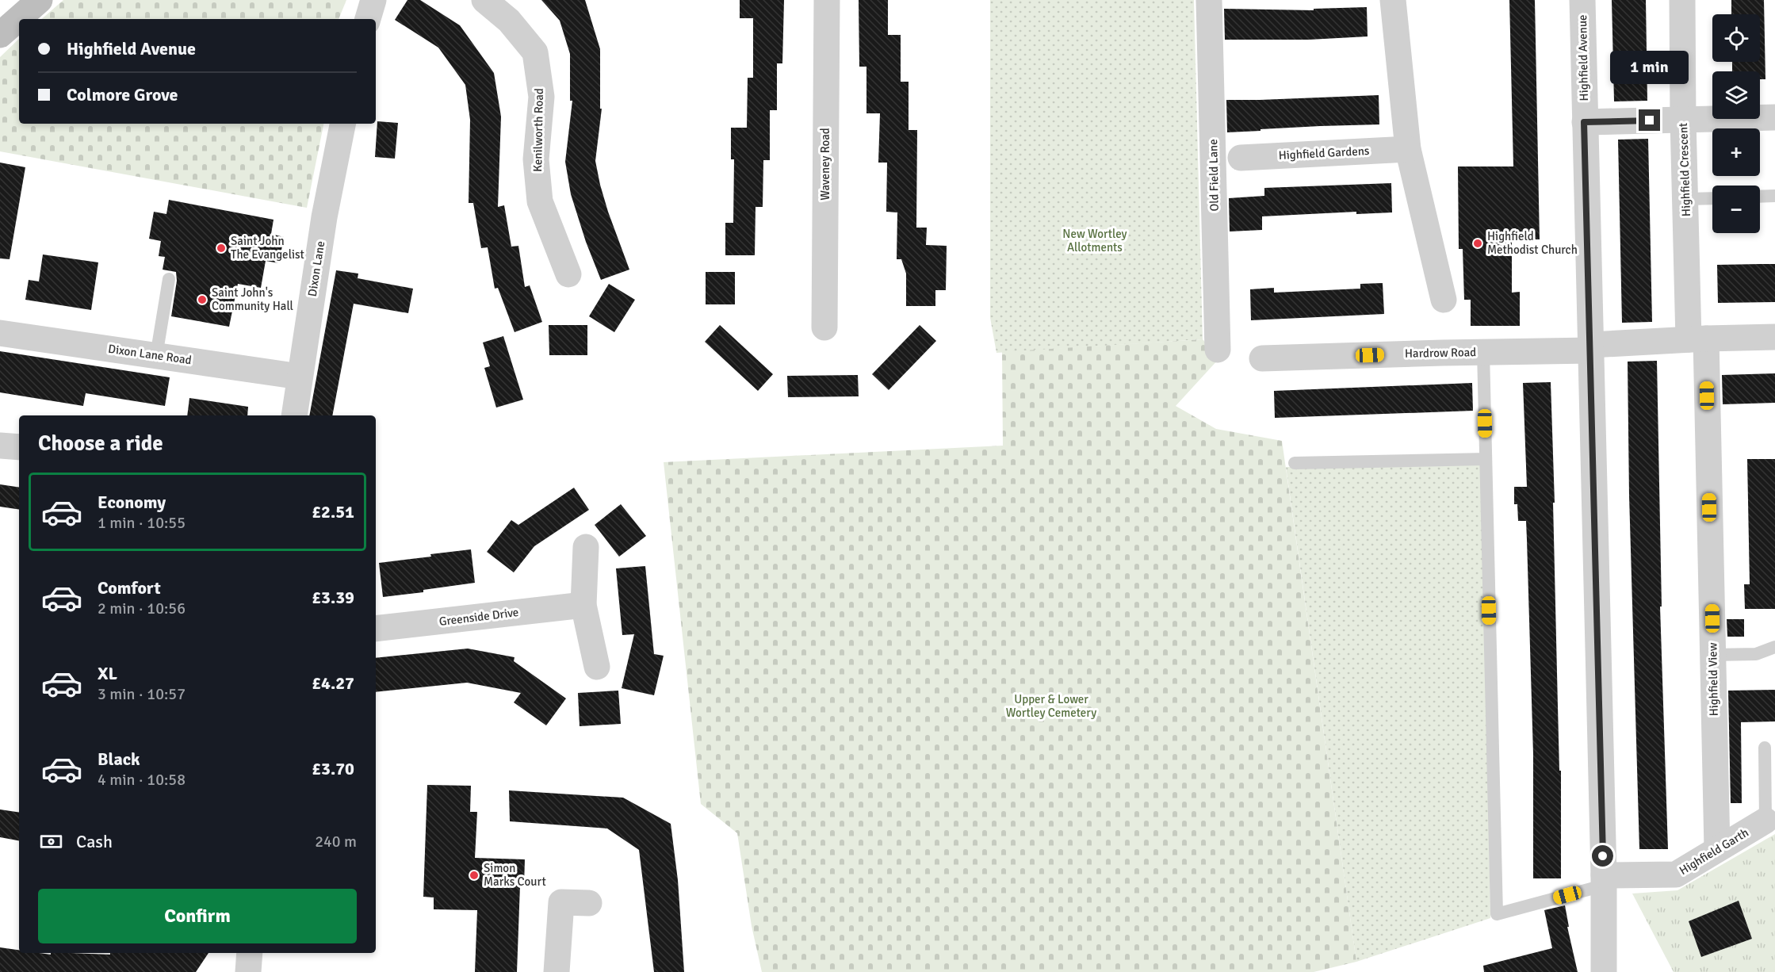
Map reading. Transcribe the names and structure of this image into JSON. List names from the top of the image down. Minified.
{"streets":{"street":["Highfield Avenue","Kenilworth Road","Highfield Gardens","Waveney Road","Highfield Crescent","Old Field Lane","Dixon Lane","Hardrow Road","Dixon Lane Road","Greenside Drive","Highfield View","Highfield Garth"]},"crossings":[["Highfield Avenue","Hardrow Road"],["Highfield Avenue","Highfield Garth"],["Highfield Crescent","Hardrow Road"],["Highfield Crescent","Highfield View"],["Dixon Lane","Dixon Lane Road"],["Hardrow Road","Highfield View"],["Highfield View","Highfield Garth"]],"parks":["New Wortley Allotments","Upper & Lower Wortley Cemetery"],"places":["Highfield Methodist Church","Saint John The Evangelist","Saint John's Community Hall","Simon Marks Court"],"page":{"map_buttons":["+","−"],"banner":["Highfield Avenue","Colmore Grove"],"bubble":"1 min","heading":"Choose a ride","list":[{"name":"Economy","note":"1 min · 10:55","value":"£2.51"},{"name":"Comfort","note":"2 min · 10:56","value":"£3.39"},{"name":"XL","note":"3 min · 10:57","value":"£4.27"},{"name":"Black","note":"4 min · 10:58","value":"£3.70"}],"pay":["Cash","240 m"],"buttons":"Confirm"}}
